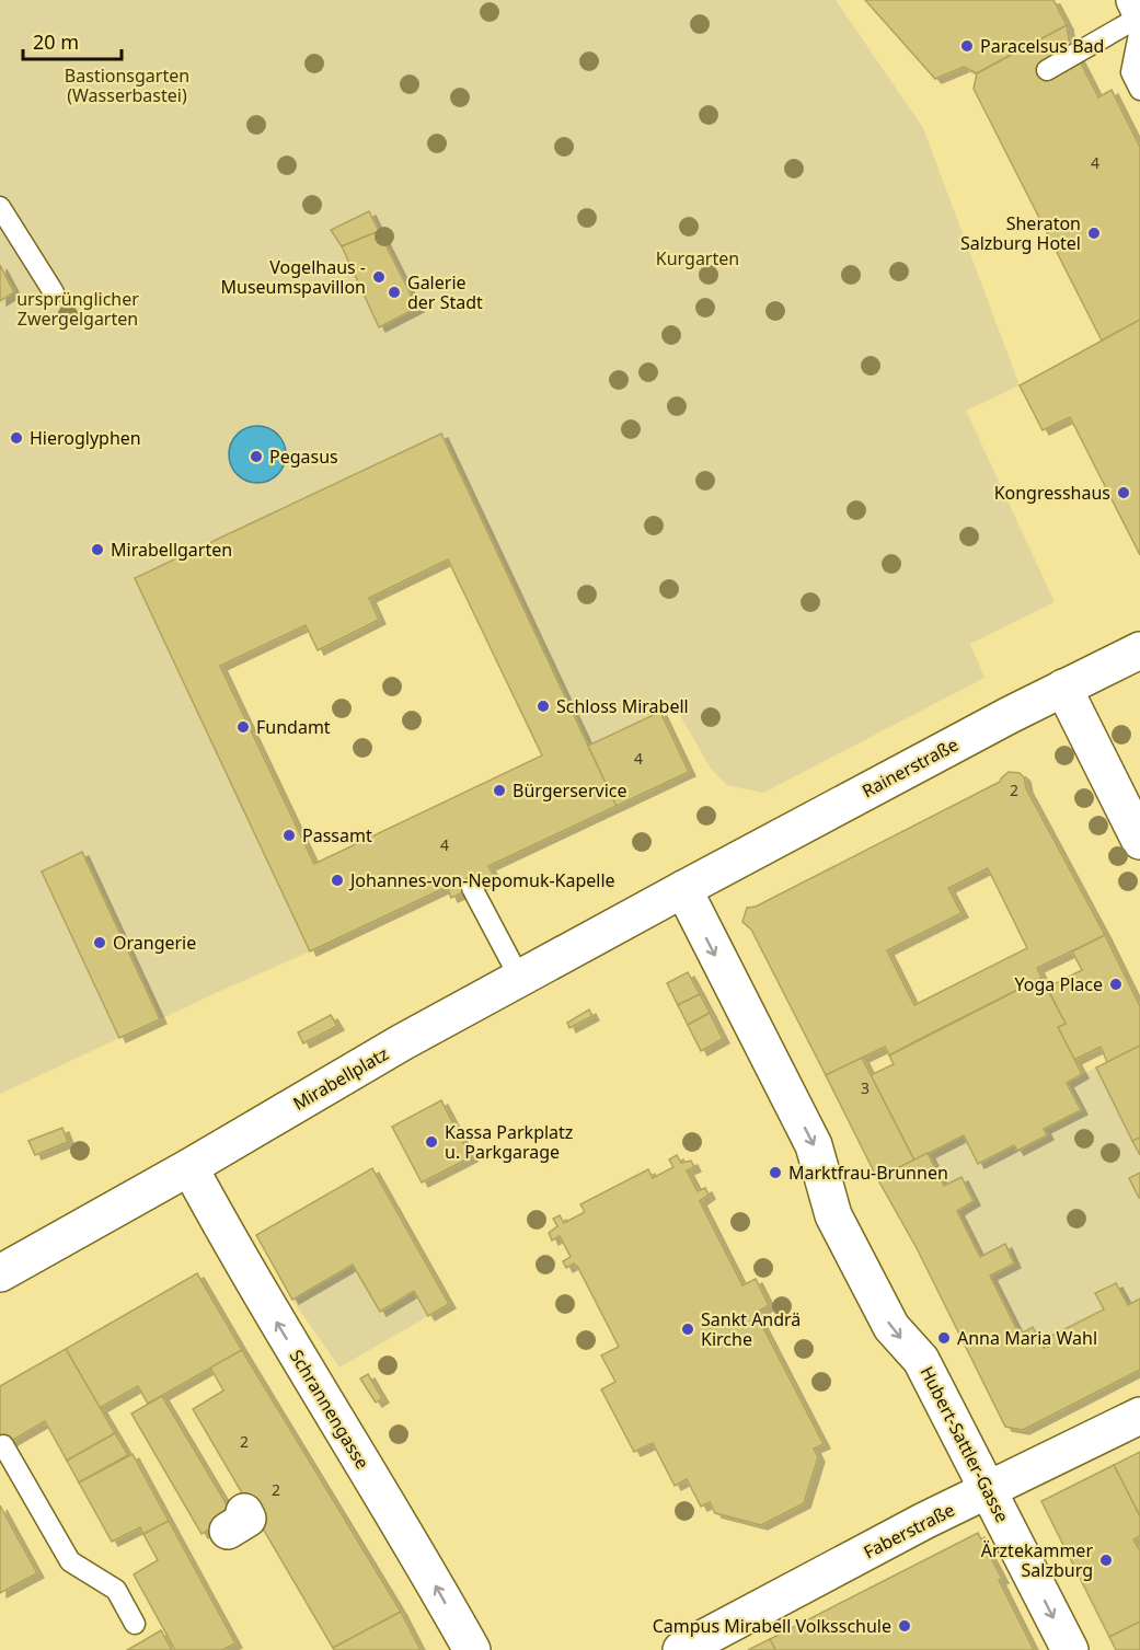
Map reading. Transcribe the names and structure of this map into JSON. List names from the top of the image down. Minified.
{"streets":{"street":["Rainerstraße","Mirabellplatz","Schrannengasse","Hubert-Sattler-Gasse","Faberstraße"]},"crossings":[["Rainerstraße","Mirabellplatz"],["Rainerstraße","Hubert-Sattler-Gasse"],["Mirabellplatz","Schrannengasse"],["Mirabellplatz","Hubert-Sattler-Gasse"],["Hubert-Sattler-Gasse","Faberstraße"]],"one_way":["Schrannengasse","Hubert-Sattler-Gasse"],"parks":["Bastionsgarten (Wasserbastei)","Kurgarten","ursprünglicher Zwergelgarten"],"places":["Paracelsus Bad","Sheraton Salzburg Hotel","Vogelhaus - Museumspavillon","Galerie der Stadt","Hieroglyphen","Pegasus","Kongresshaus","Mirabellgarten","Schloss Mirabell","Fundamt","Bürgerservice","Passamt","Johannes-von-Nepomuk-Kapelle","Orangerie","Yoga Place","Kassa Parkplatz u. Parkgarage","Marktfrau-Brunnen","Sankt Andrä Kirche","Anna Maria Wahl","Ärztekammer Salzburg","Campus Mirabell Volksschule"],"house_numbers":["4","4","2","4","3","2","2"],"scale_bar":"20 m"}
